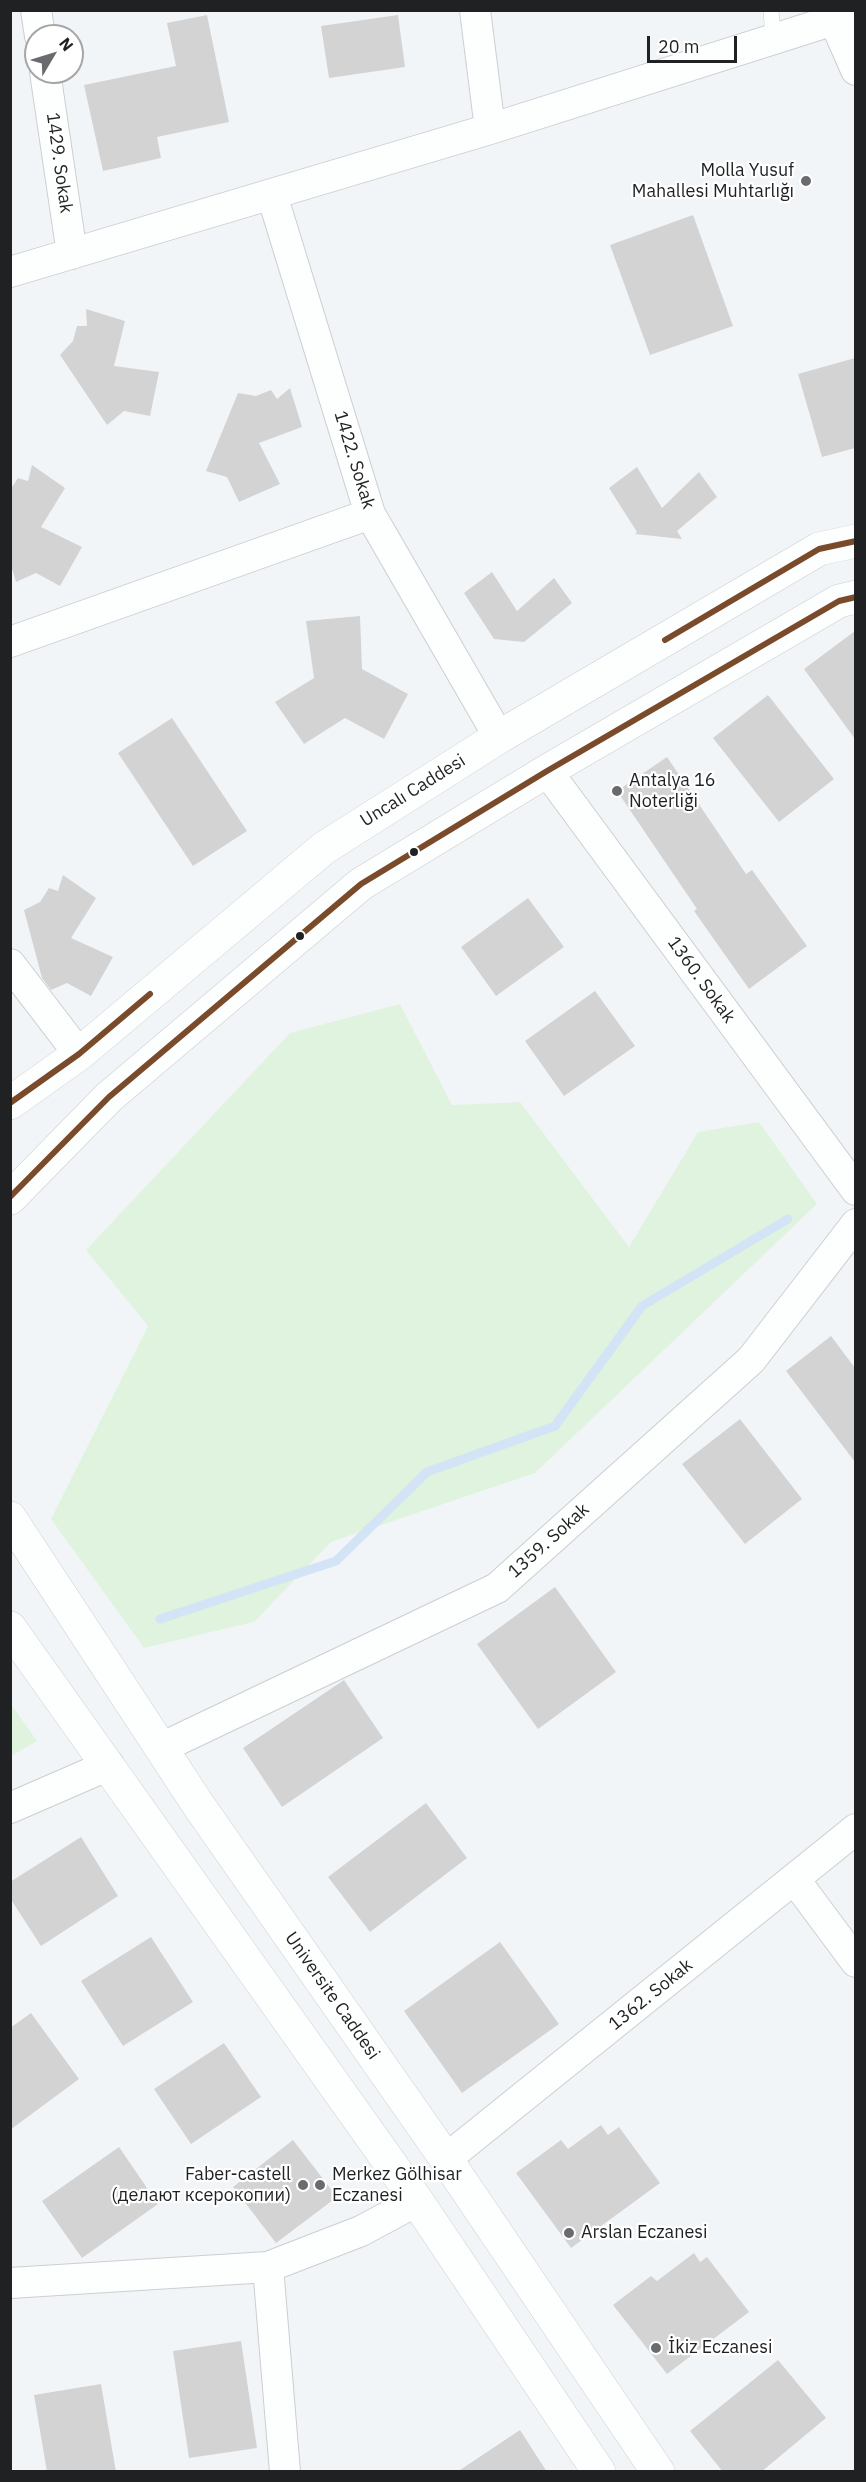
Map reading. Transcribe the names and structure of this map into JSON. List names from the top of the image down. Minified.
{"streets":{"street":["1429. Sokak","1422. Sokak","Uncalı Caddesi","1360. Sokak","1359. Sokak","1362. Sokak","Universite Caddesi"]},"crossings":[["1422. Sokak","Uncalı Caddesi"],["1359. Sokak","Universite Caddesi"],["1362. Sokak","Universite Caddesi"]],"places":["Molla Yusuf Mahallesi Muhtarlığı","Antalya 16 Noterliği","Faber-castell (делают ксерокопии)","Merkez Gölhisar Eczanesi","Arslan Eczanesi","İkiz Eczanesi"],"scale_bar":"20 m","north":"top right"}
